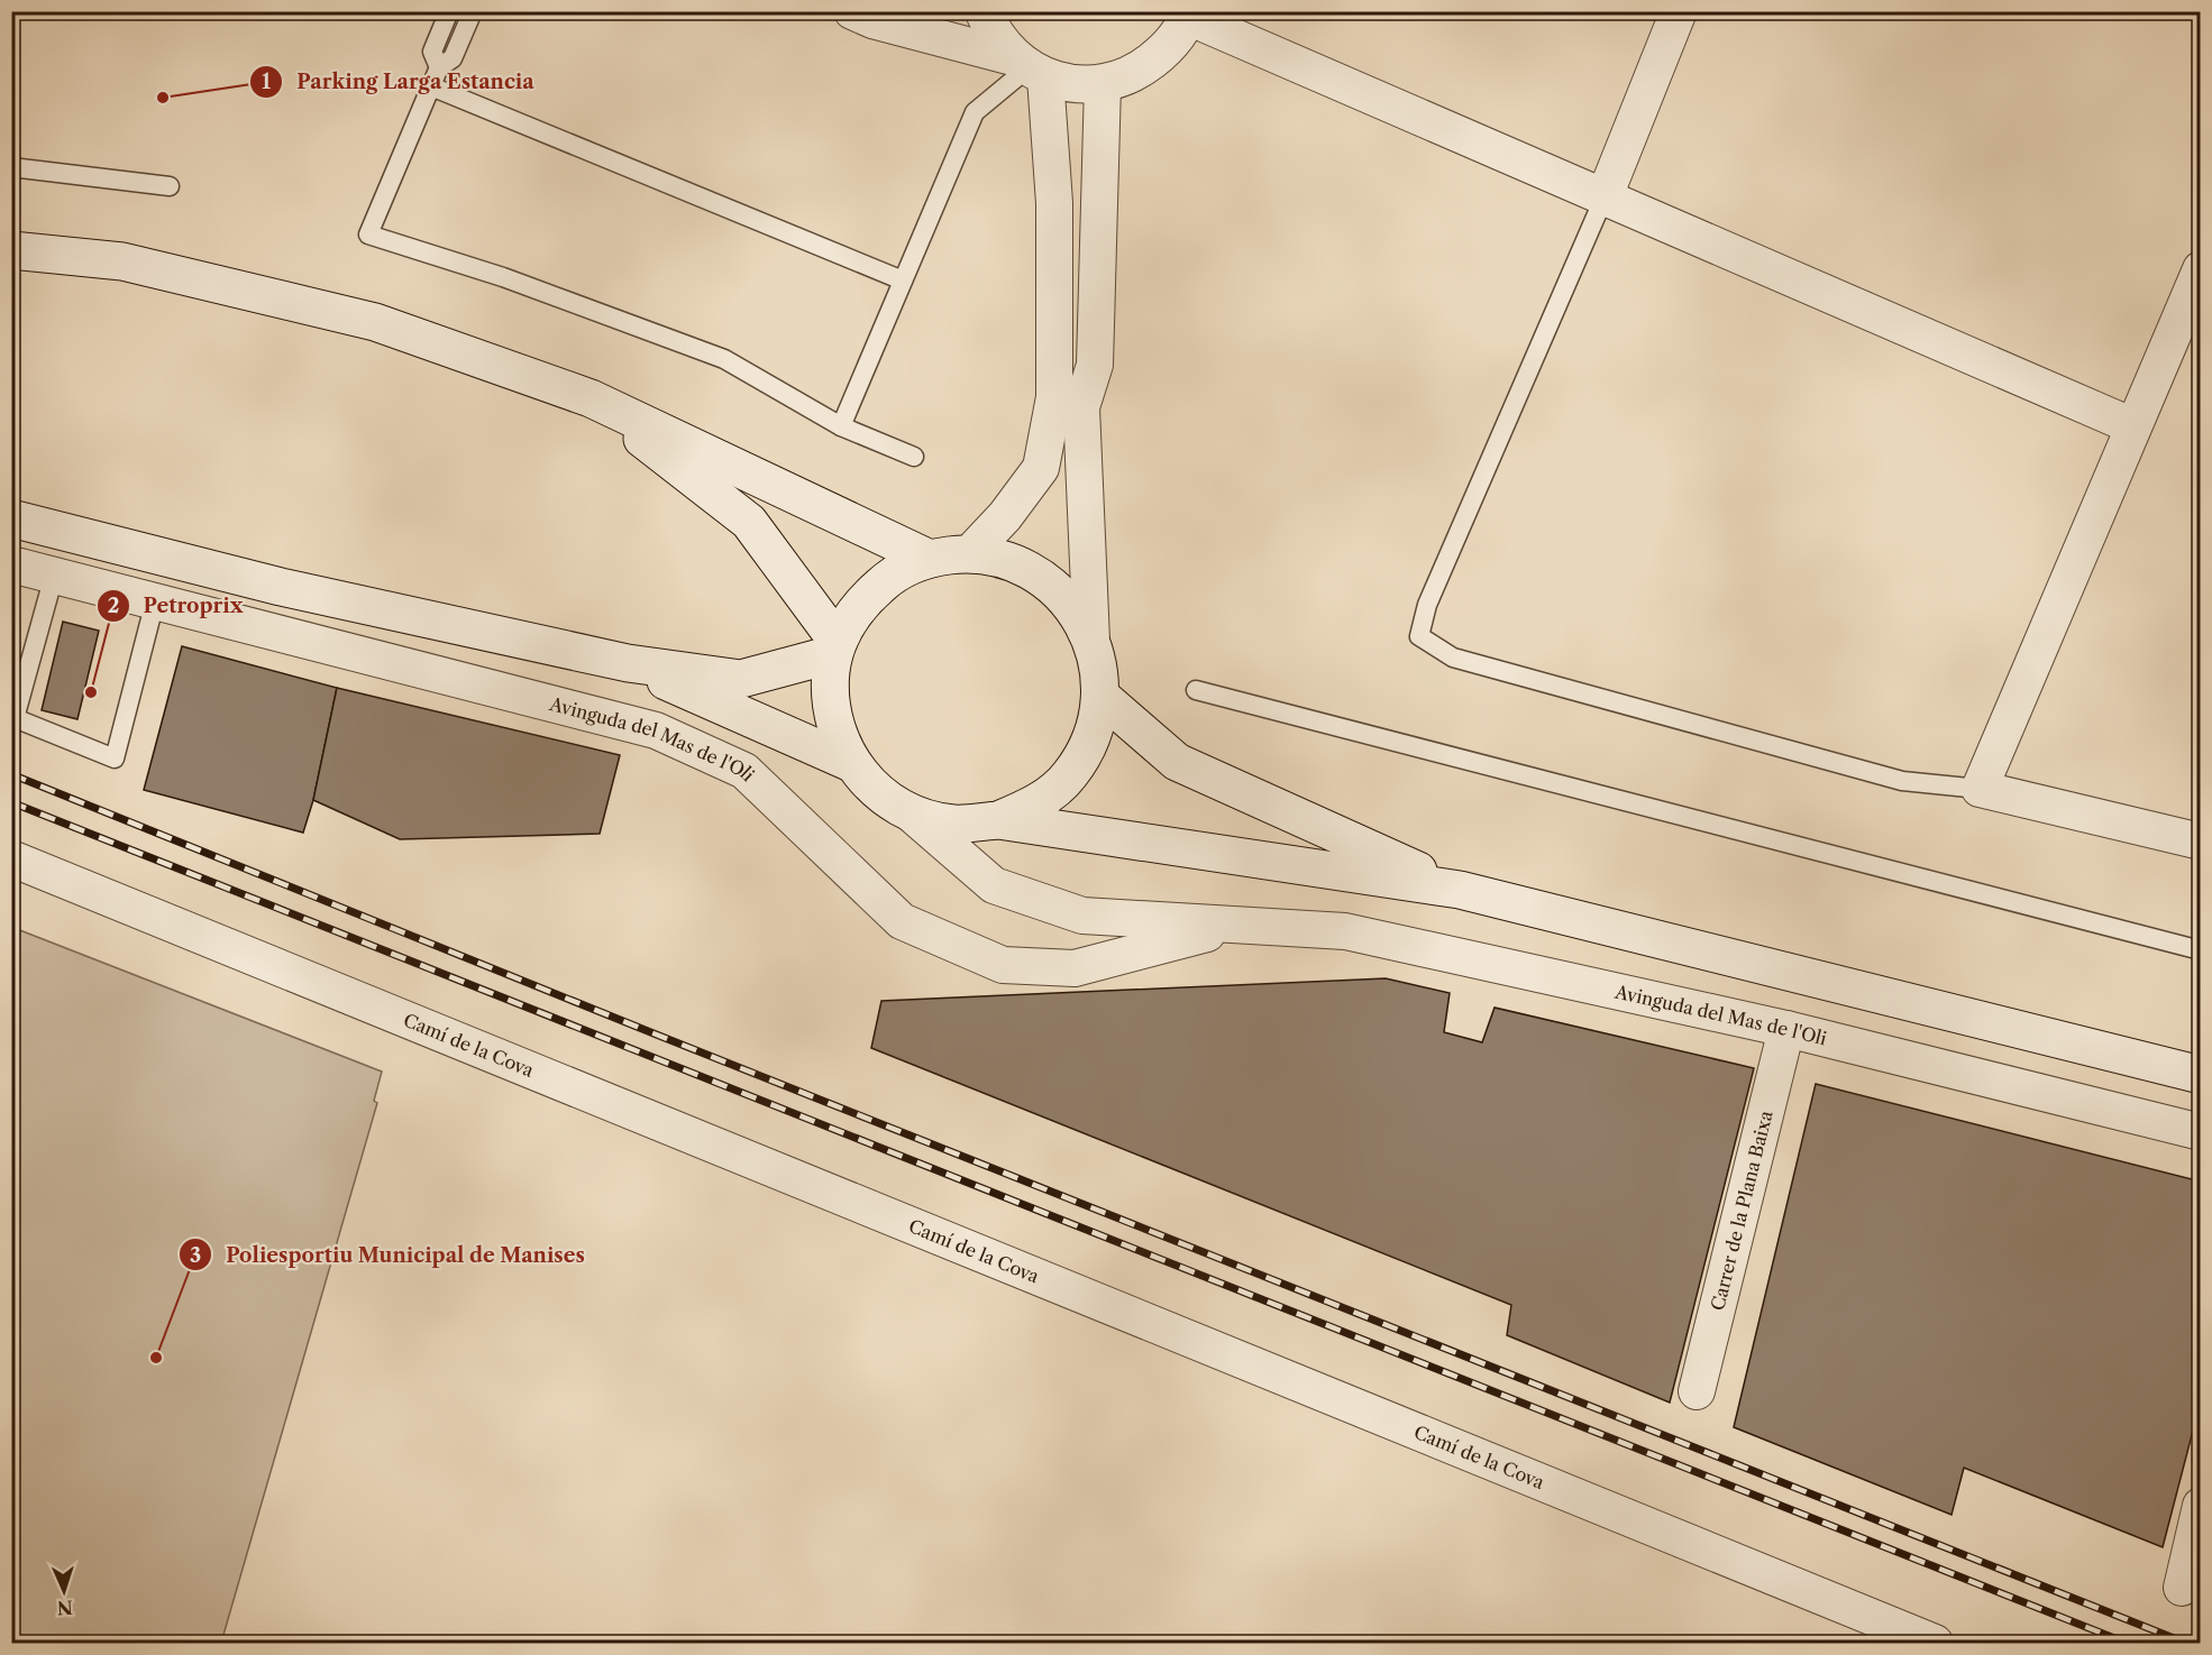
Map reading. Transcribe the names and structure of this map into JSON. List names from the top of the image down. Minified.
{"streets":{"street":["Avinguda del Mas de l'Oli","Camí de la Cova","Carrer de la Plana Baixa"]},"crossings":[["Avinguda del Mas de l'Oli","Carrer de la Plana Baixa"]],"places":["Parking Larga Estancia","Petroprix","Poliesportiu Municipal de Manises"],"north":"bottom"}
